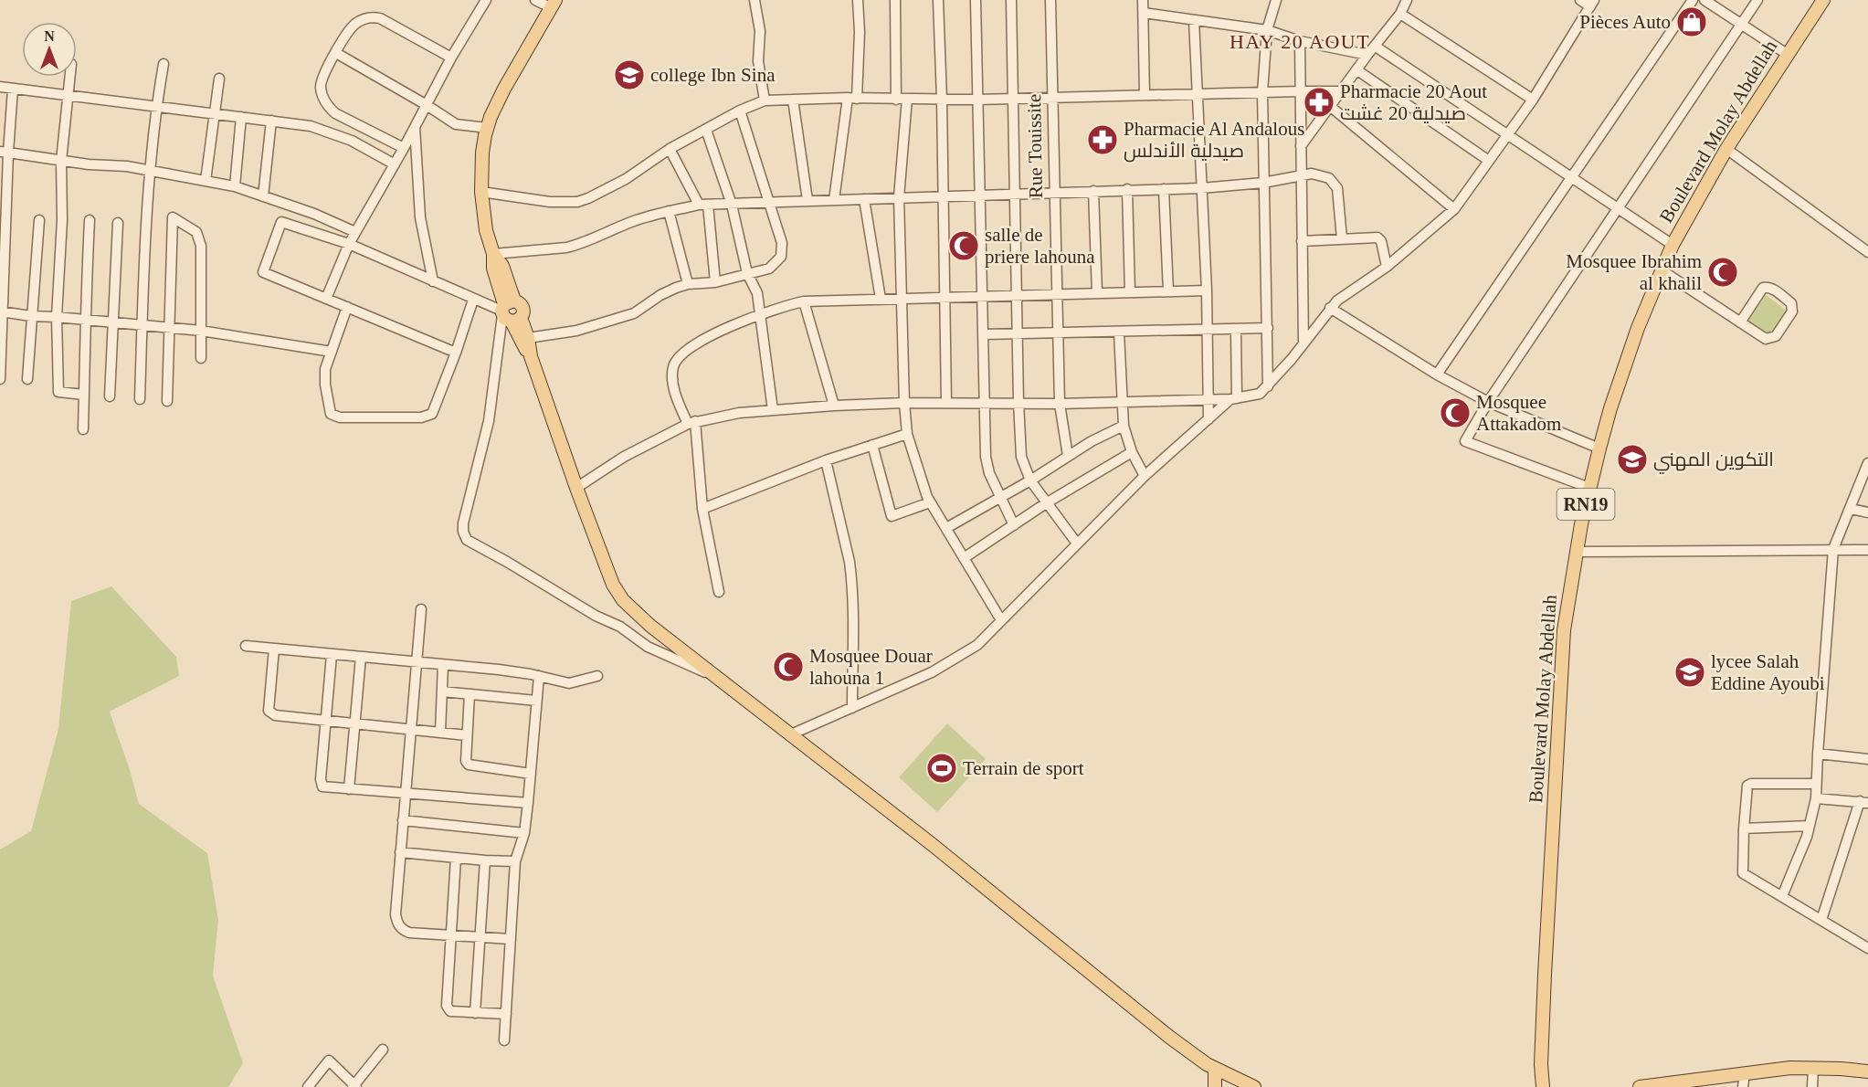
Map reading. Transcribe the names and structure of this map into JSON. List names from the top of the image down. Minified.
{"streets":{"main road":["Boulevard Molay Abdellah","RN19"],"street":["Rue Touissite"]},"crossings":[["Boulevard Molay Abdellah","RN19"]],"districts":["HAY 20 AOUT"],"places":{"shop":["Pièces Auto"],"school or university":["college Ibn Sina","التكوين المهني","lycee Salah Eddine Ayoubi"],"pharmacy":["Pharmacie 20 Aout صيدلية 20 غشت","Pharmacie Al Andalous صيدلية الأندلس"],"mosque":["salle de priere lahouna","Mosquee Ibrahim al khalil","Mosquee Attakadom","Mosquee Douar lahouna 1"],"sports":["Terrain de sport"]},"north":"top"}
